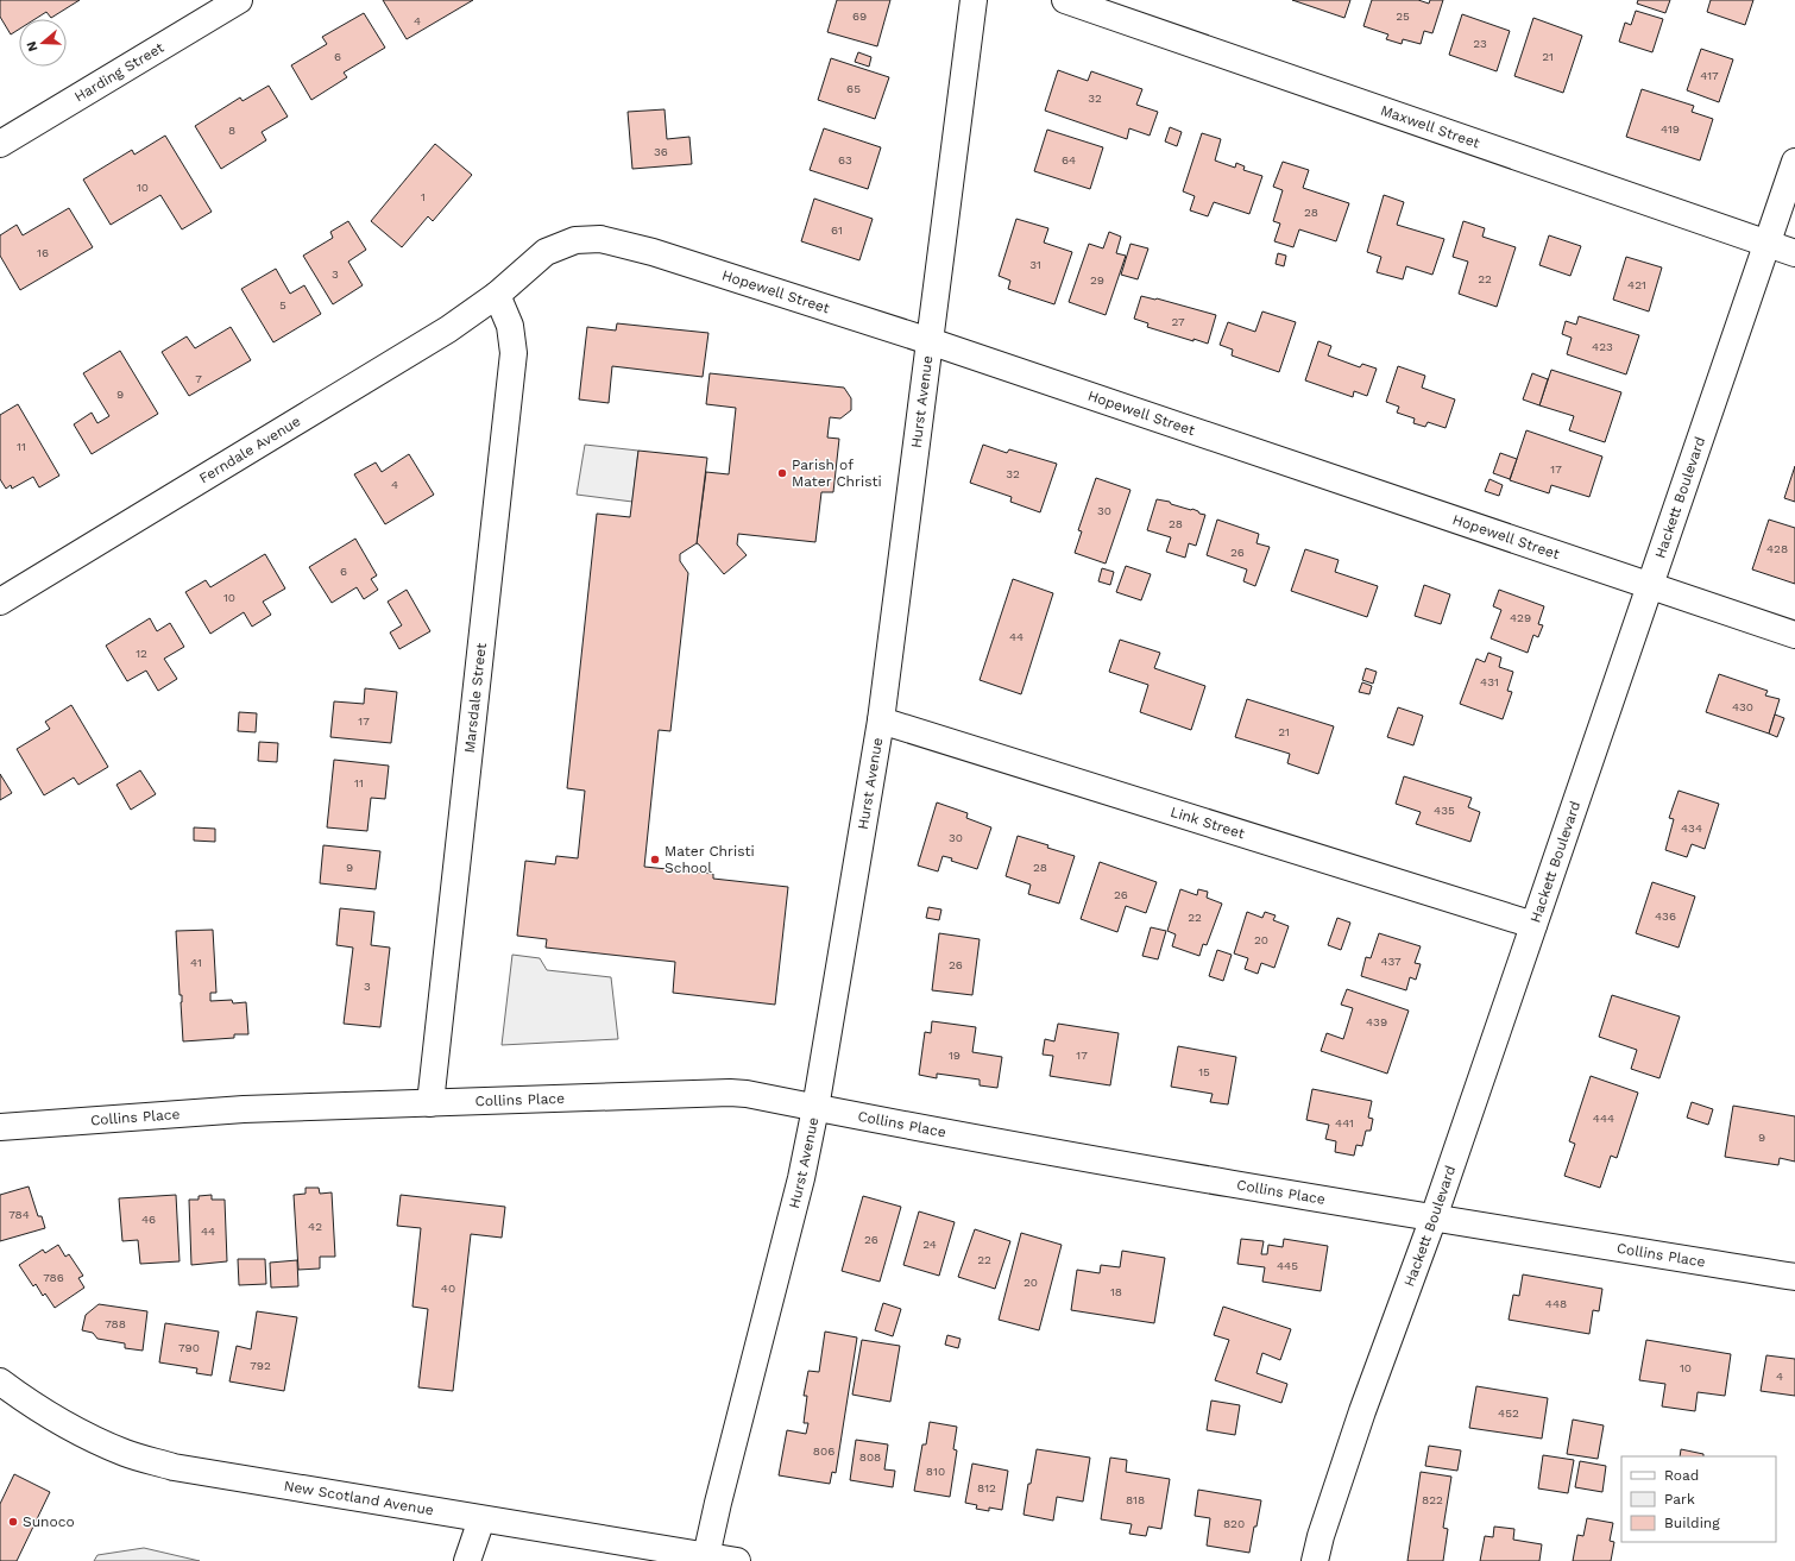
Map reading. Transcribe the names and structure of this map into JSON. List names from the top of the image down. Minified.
{"streets":{"street":["Harding Street","Maxwell Street","Hopewell Street","Hurst Avenue","Ferndale Avenue","Hackett Boulevard","Marsdale Street","Link Street","Collins Place","New Scotland Avenue"]},"crossings":[["Maxwell Street","Hackett Boulevard"],["Hopewell Street","Hurst Avenue"],["Hopewell Street","Ferndale Avenue"],["Hopewell Street","Hackett Boulevard"],["Hopewell Street","Marsdale Street"],["Hurst Avenue","Link Street"],["Hurst Avenue","Collins Place"],["Hurst Avenue","New Scotland Avenue"],["Ferndale Avenue","Marsdale Street"],["Hackett Boulevard","Link Street"],["Hackett Boulevard","Collins Place"],["Marsdale Street","Collins Place"]],"places":["Parish of Mater Christi","Mater Christi School","Sunoco"],"house_numbers":["69","25","4","23","6","21","417","65","32","419","8","36","63","64","10","1","28","61","16","31","3","22","29","421","5","27","423","7","9","11","17","32","4","30","28","428","26","6","10","429","44","12","431","430","17","21","11","435","434","30","9","28","26","436","22","20","437","41","26","3","439","19","17","15","444","441","9","784","46","42","44","26","24","22","445","786","20","40","18","448","788","790","792","10","4","452","806","808","810","812","818","822","820"],"legend":["Road","Park","Building"],"north":"left"}
